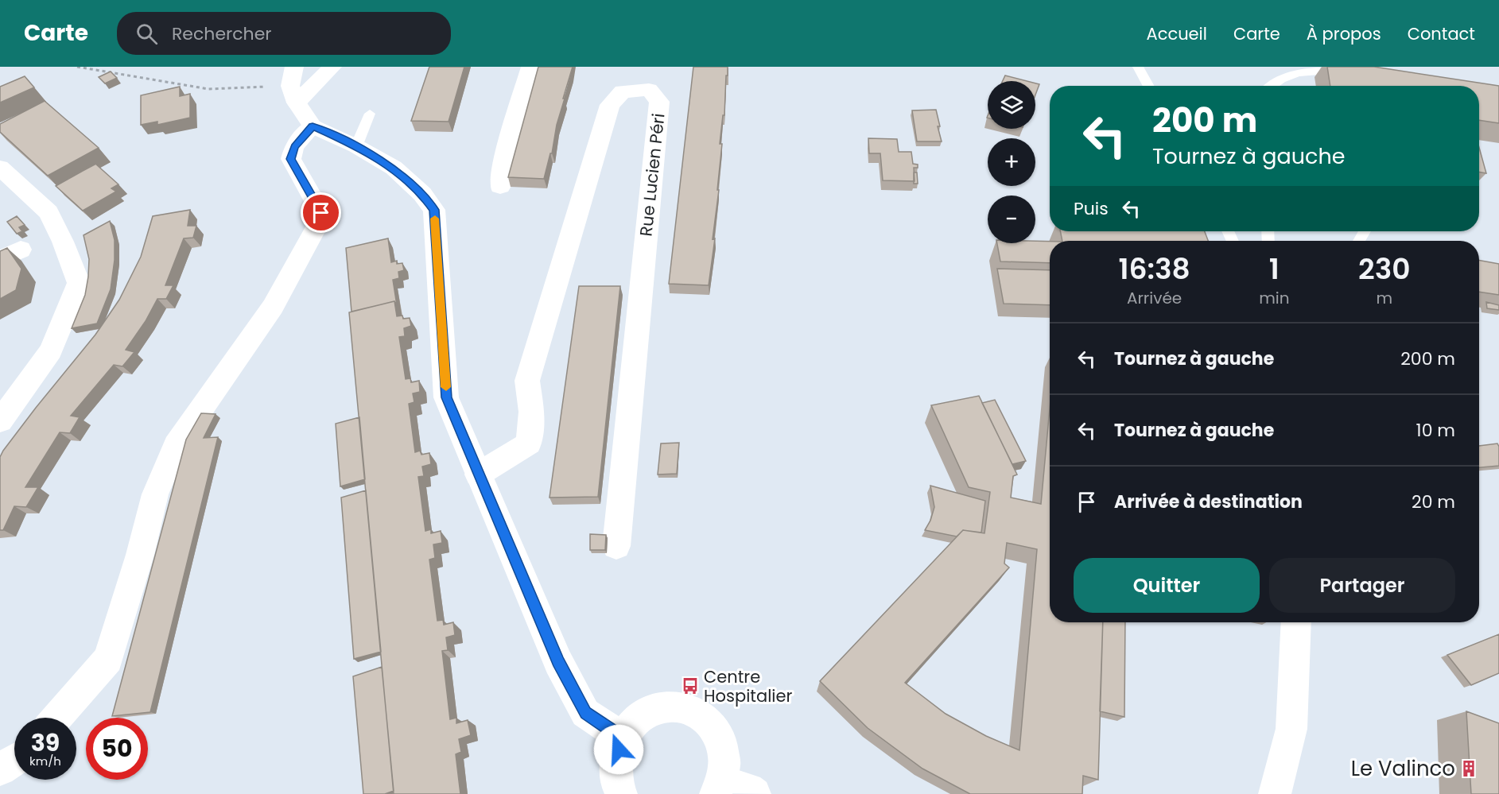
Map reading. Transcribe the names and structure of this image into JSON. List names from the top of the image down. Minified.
{"streets":{"street":["Rue Lucien Péri"]},"places":{"bus stop":["Centre Hospitalier"],"building":["Le Valinco"]},"page":{"header":"Carte","search":"Rechercher","nav":["Accueil","Carte","À propos","Contact"],"map_buttons":["+","−"],"turn":["200 m","Tournez à gauche"],"then":"Puis","eta":["16:38","Arrivée","1","min","230","m"],"list":[{"name":"Tournez à gauche","value":"200 m"},{"name":"Tournez à gauche","value":"10 m"},{"name":"Arrivée à destination","value":"20 m"}],"buttons":["Quitter","Partager"],"speed":"39 km/h","limit":"50"}}
